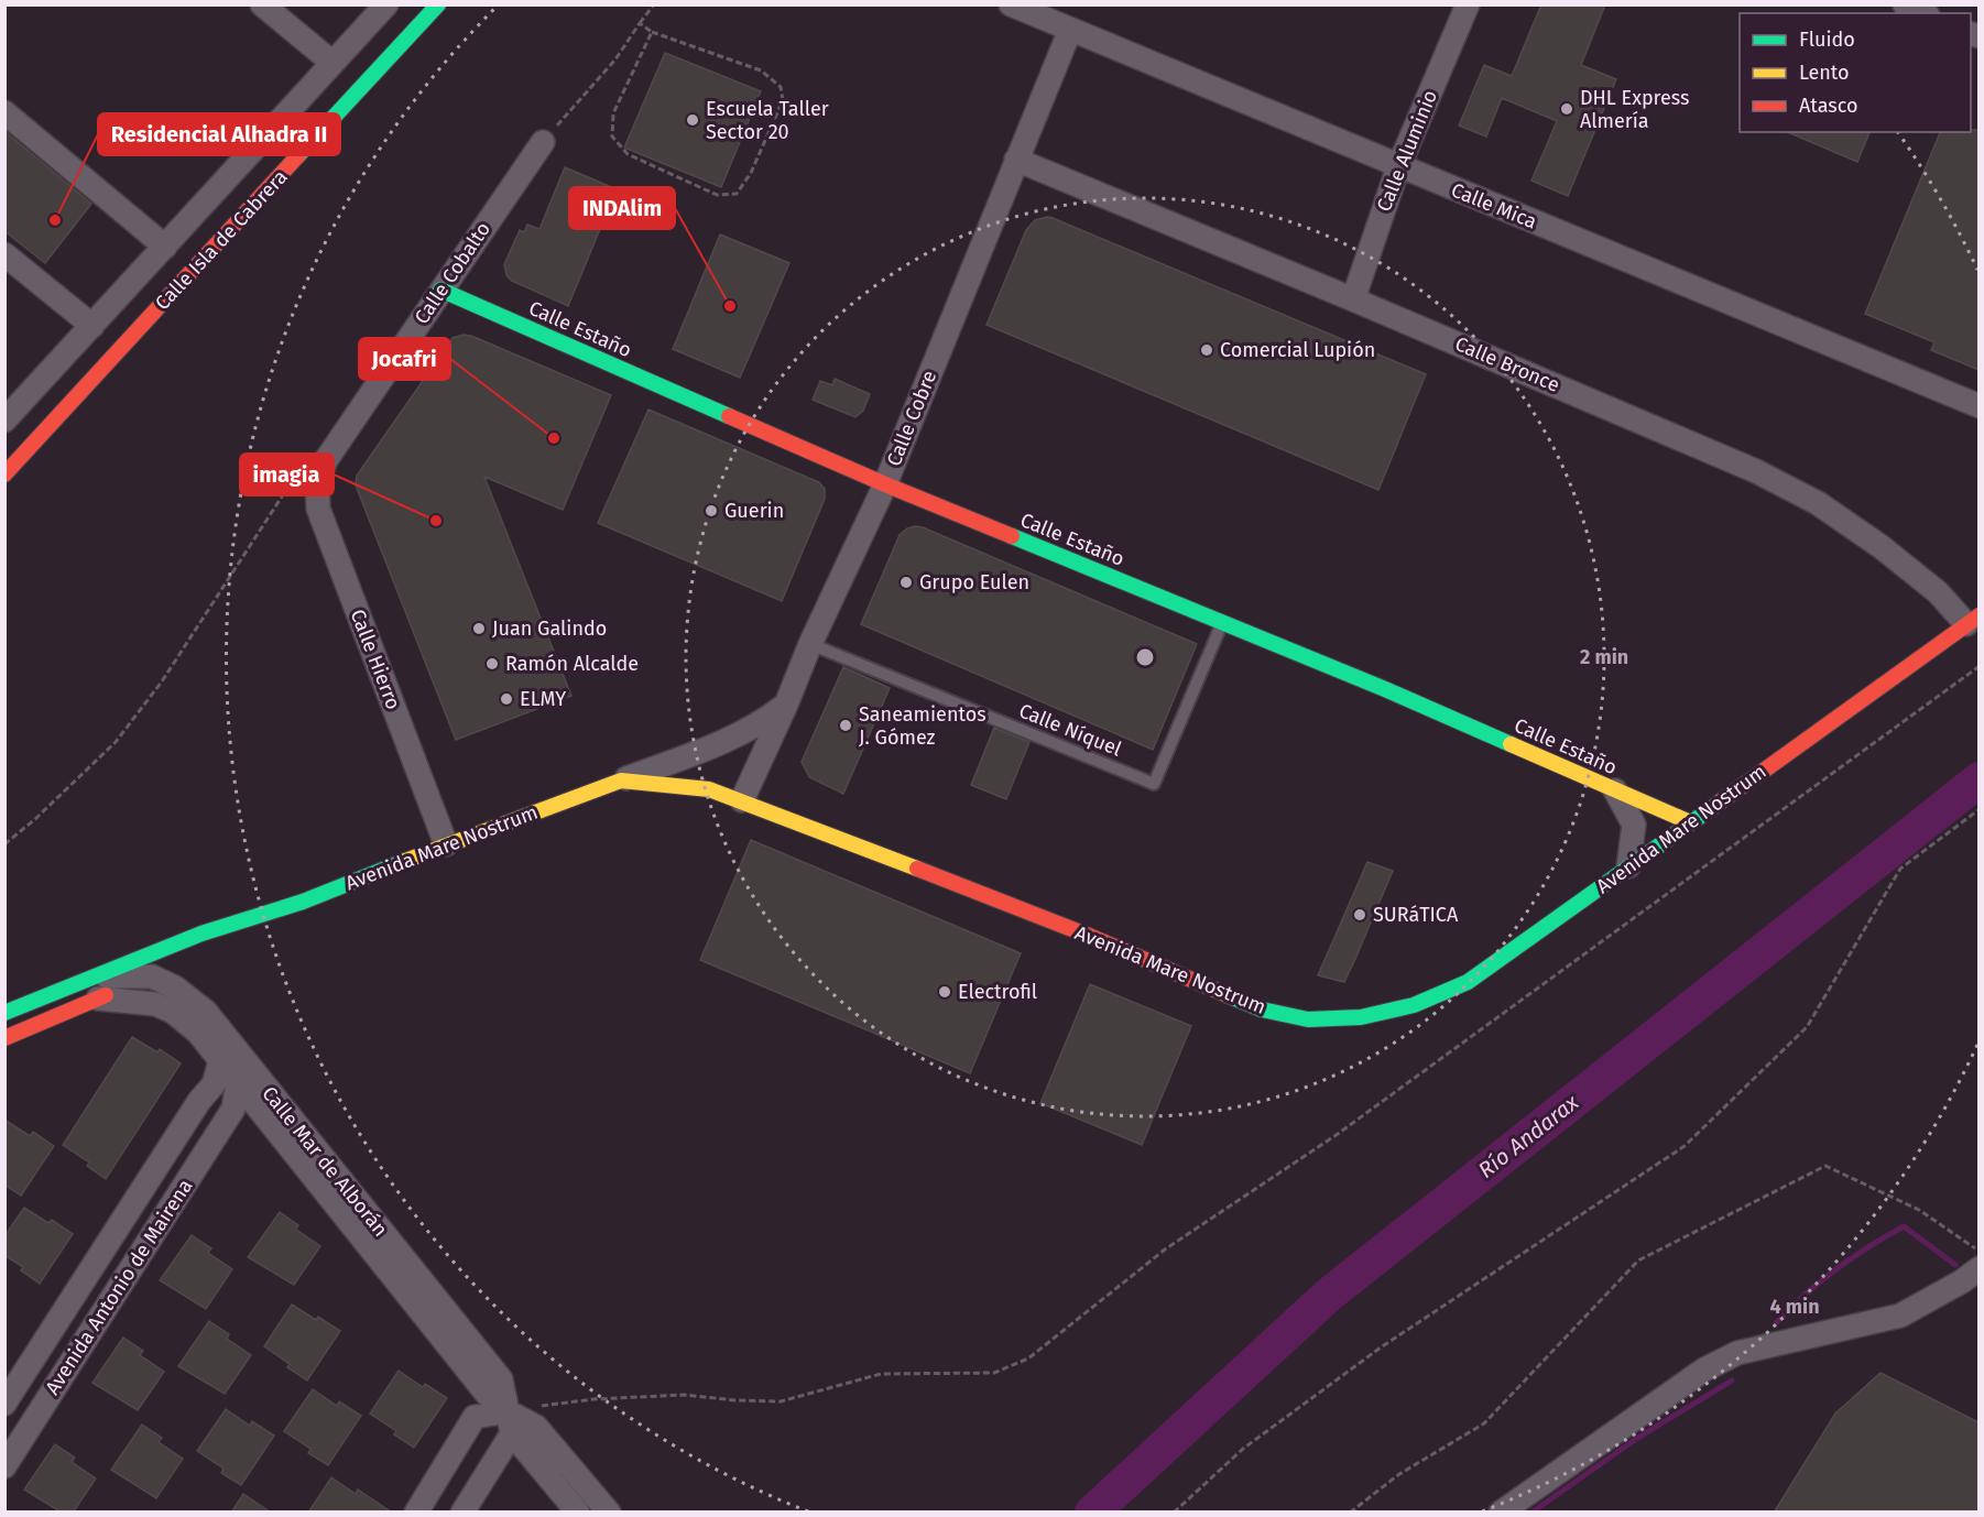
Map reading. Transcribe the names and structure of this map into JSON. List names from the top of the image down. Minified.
{"streets":{"street":["Calle Aluminio","Calle Mica","Calle Isla de Cabrera","Calle Cobalto","Calle Estaño","Calle Bronce","Calle Cobre","Calle Hierro","Avenida Mare Nostrum","Calle Mar de Alborán","Avenida Antonio de Mairena"],"lane":["Calle Níquel"]},"crossings":[["Calle Aluminio","Calle Mica"],["Calle Aluminio","Calle Bronce"],["Calle Mica","Calle Cobre"],["Calle Cobalto","Calle Estaño"],["Calle Cobalto","Calle Hierro"],["Calle Estaño","Calle Cobre"],["Calle Estaño","Calle Níquel"],["Calle Estaño","Avenida Mare Nostrum"],["Calle Bronce","Calle Cobre"],["Calle Bronce","Avenida Mare Nostrum"],["Calle Cobre","Calle Níquel"],["Calle Cobre","Avenida Mare Nostrum"],["Calle Hierro","Avenida Mare Nostrum"],["Avenida Mare Nostrum","Calle Mar de Alborán"],["Calle Mar de Alborán","Avenida Antonio de Mairena"]],"water":["Río Andarax"],"places":["DHL Express Almería","Escuela Taller Sector 20","Residencial Alhadra II","INDAlim","Comercial Lupión","Jocafri","Guerin","imagia","Grupo Eulen","Juan Galindo","Ramón Alcalde","ELMY","Saneamientos J. Gómez","SURáTICA","Electrofil"],"legend":["Fluido","Lento","Atasco"],"rings":["2 min","4 min"]}
